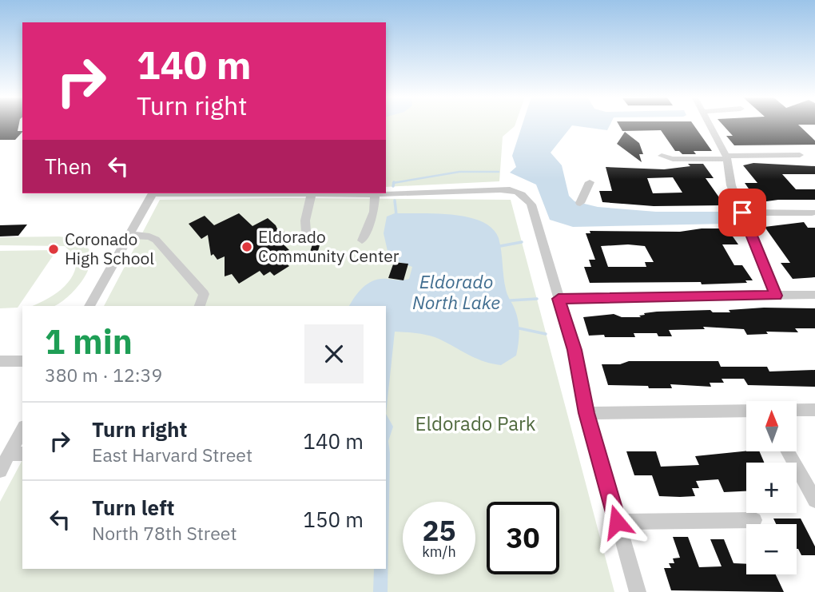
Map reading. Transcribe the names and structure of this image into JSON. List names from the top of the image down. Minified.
{"water":["Eldorado North Lake"],"parks":["Eldorado Park"],"places":["Eldorado Community Center","Coronado High School"],"north":"top","page":{"turn":["140 m","Turn right"],"then":"Then","heading":["1 min","380 m · 12:39"],"map_buttons":["+","−"],"list":[{"name":"Turn right","note":"East Harvard Street","value":"140 m"},{"name":"Turn left","note":"North 78th Street","value":"150 m"}],"speed":"25 km/h","limit":"30"}}
